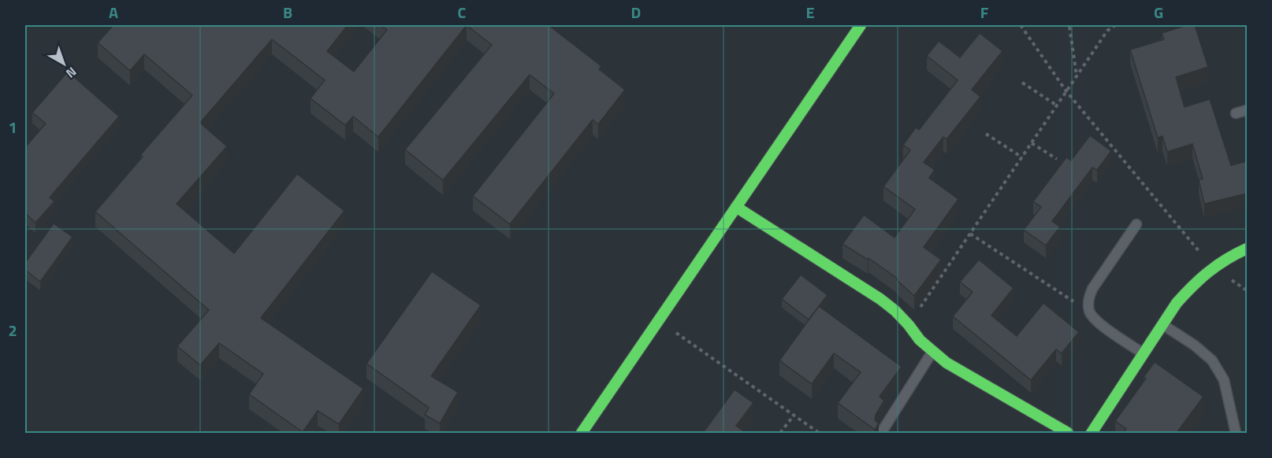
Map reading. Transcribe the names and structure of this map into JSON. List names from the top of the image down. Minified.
{"north":"bottom right","grid":{"columns":["A","B","C","D","E","F","G"],"rows":["1","2"]}}
